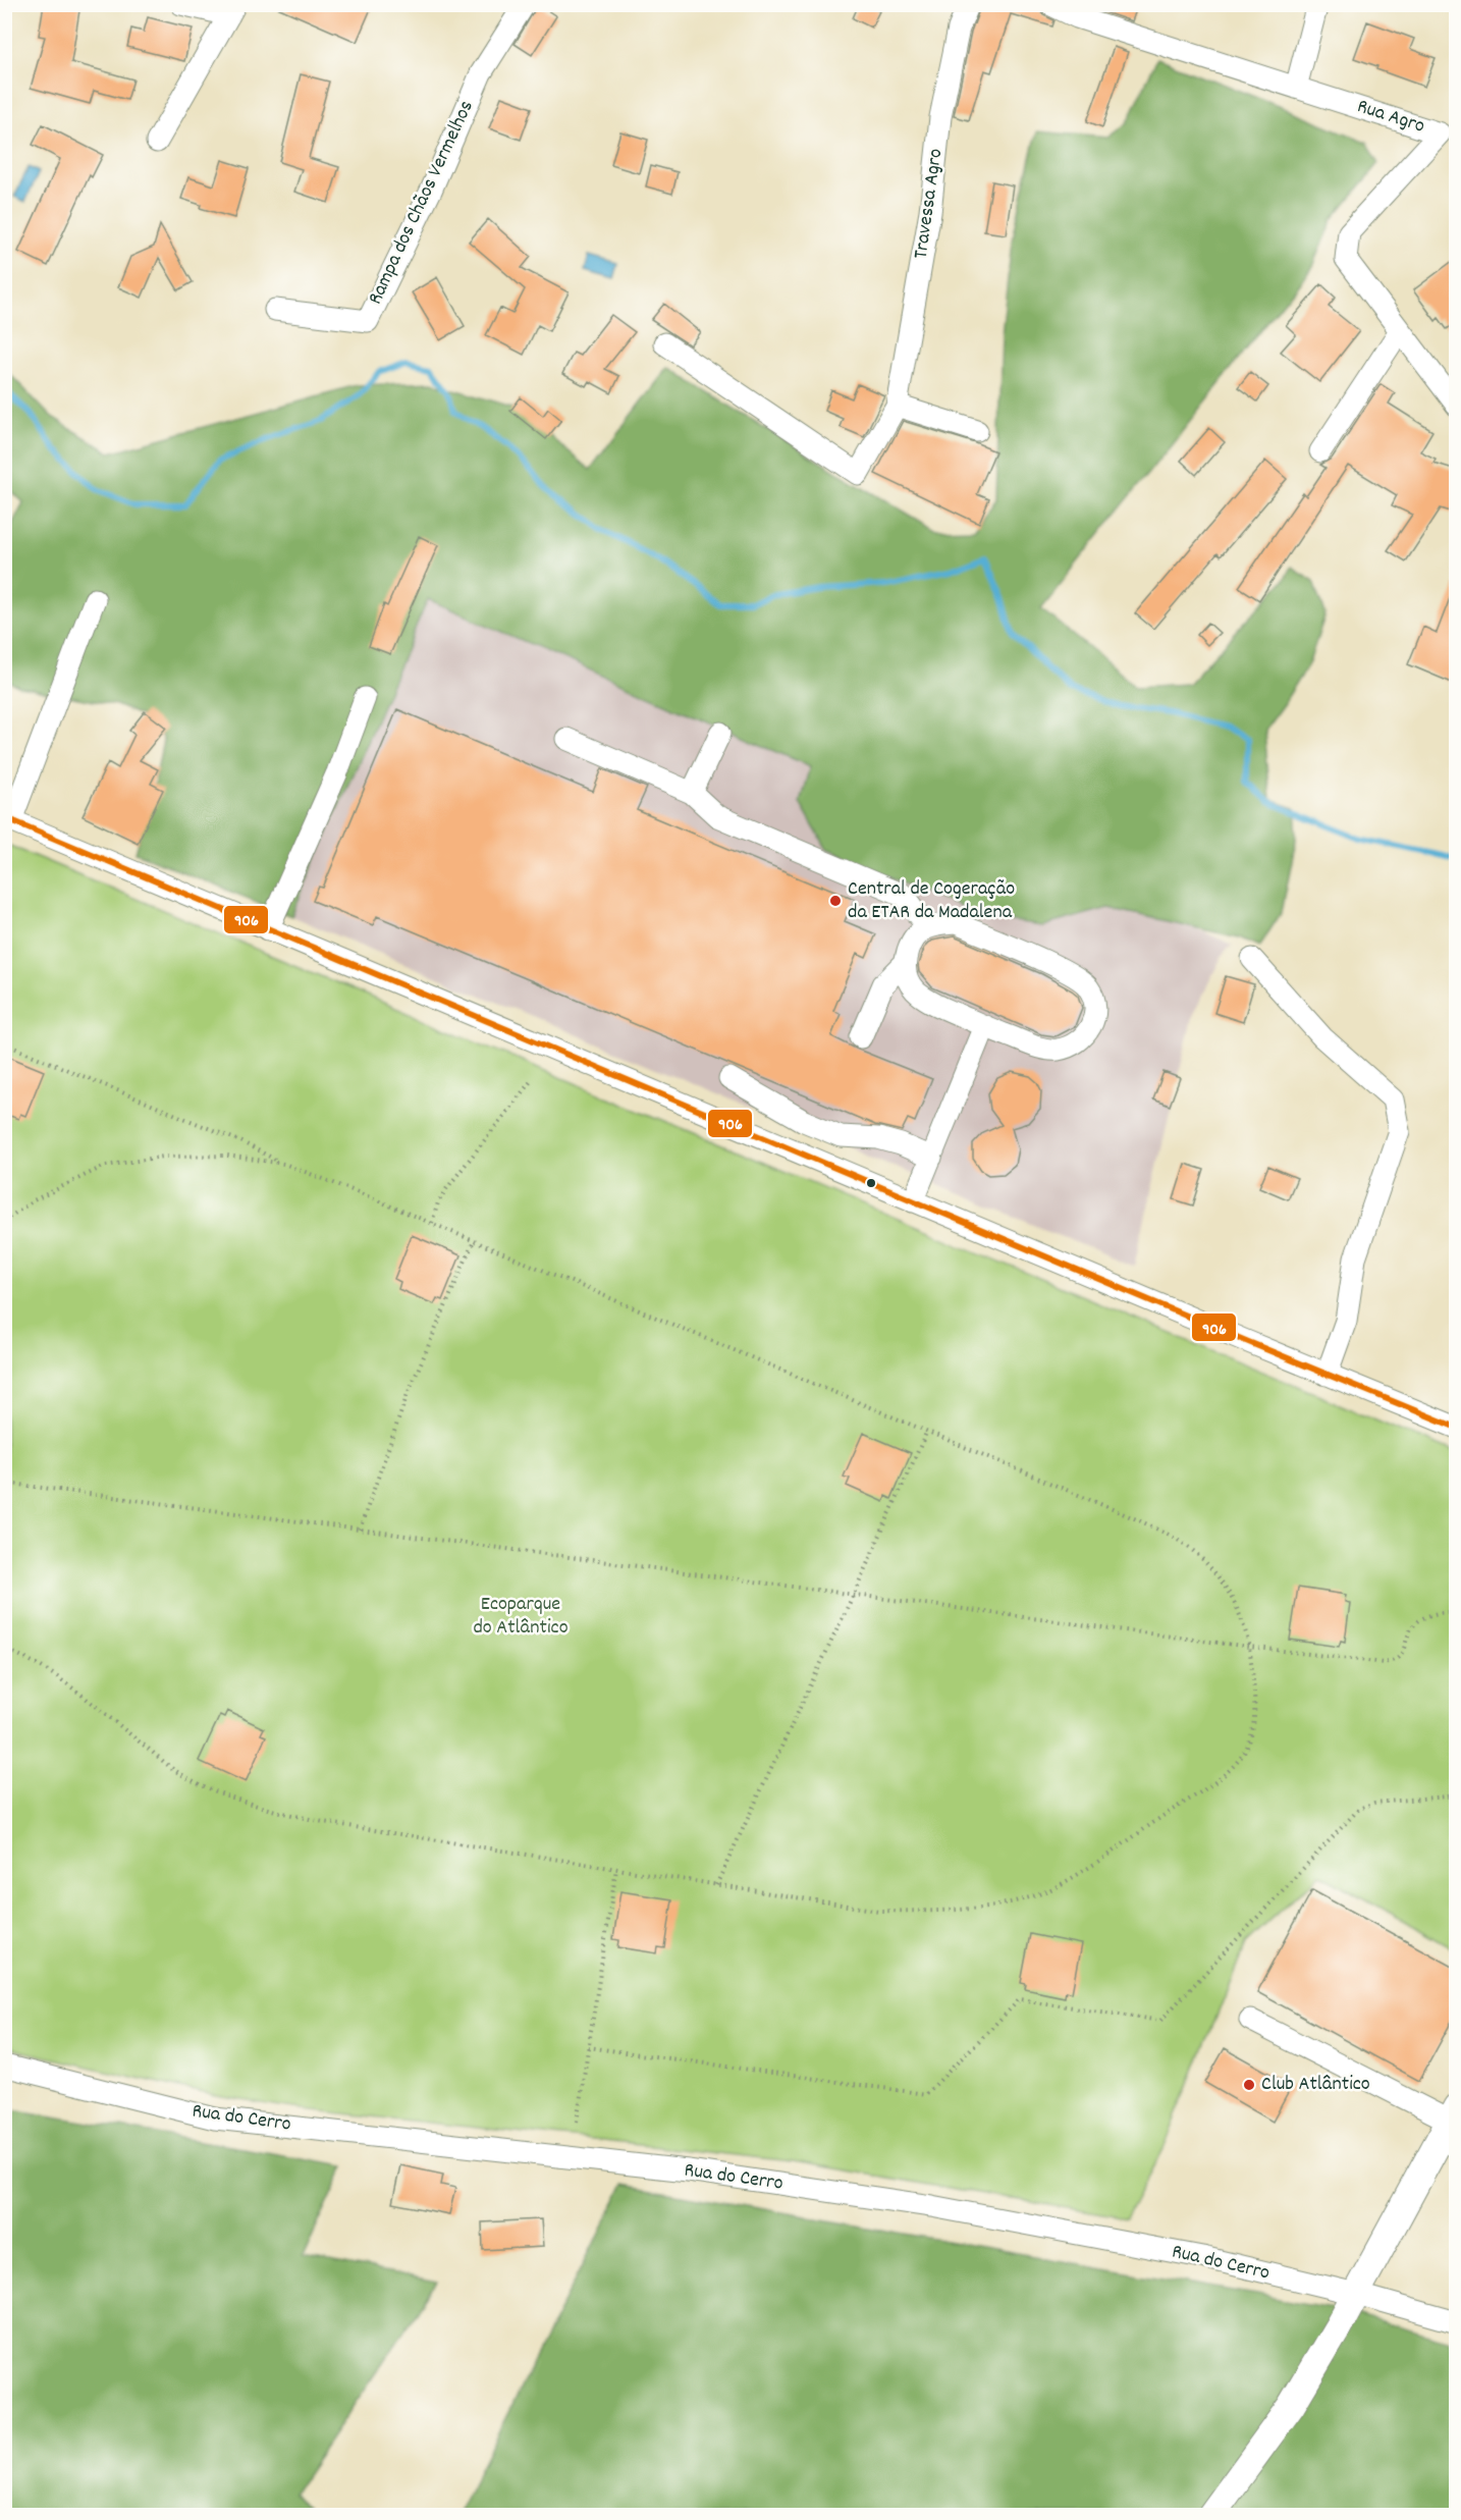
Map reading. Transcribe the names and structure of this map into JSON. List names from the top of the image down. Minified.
{"streets":{"street":["Rua Agro","Rampa dos Chãos Vermelhos","Travessa Agro","Rua do Cerro"]},"parks":["Ecoparque do Atlântico"],"places":["Central de Cogeração da ETAR da Madalena","Club Atlântico"],"lines":["transit line 906"]}
